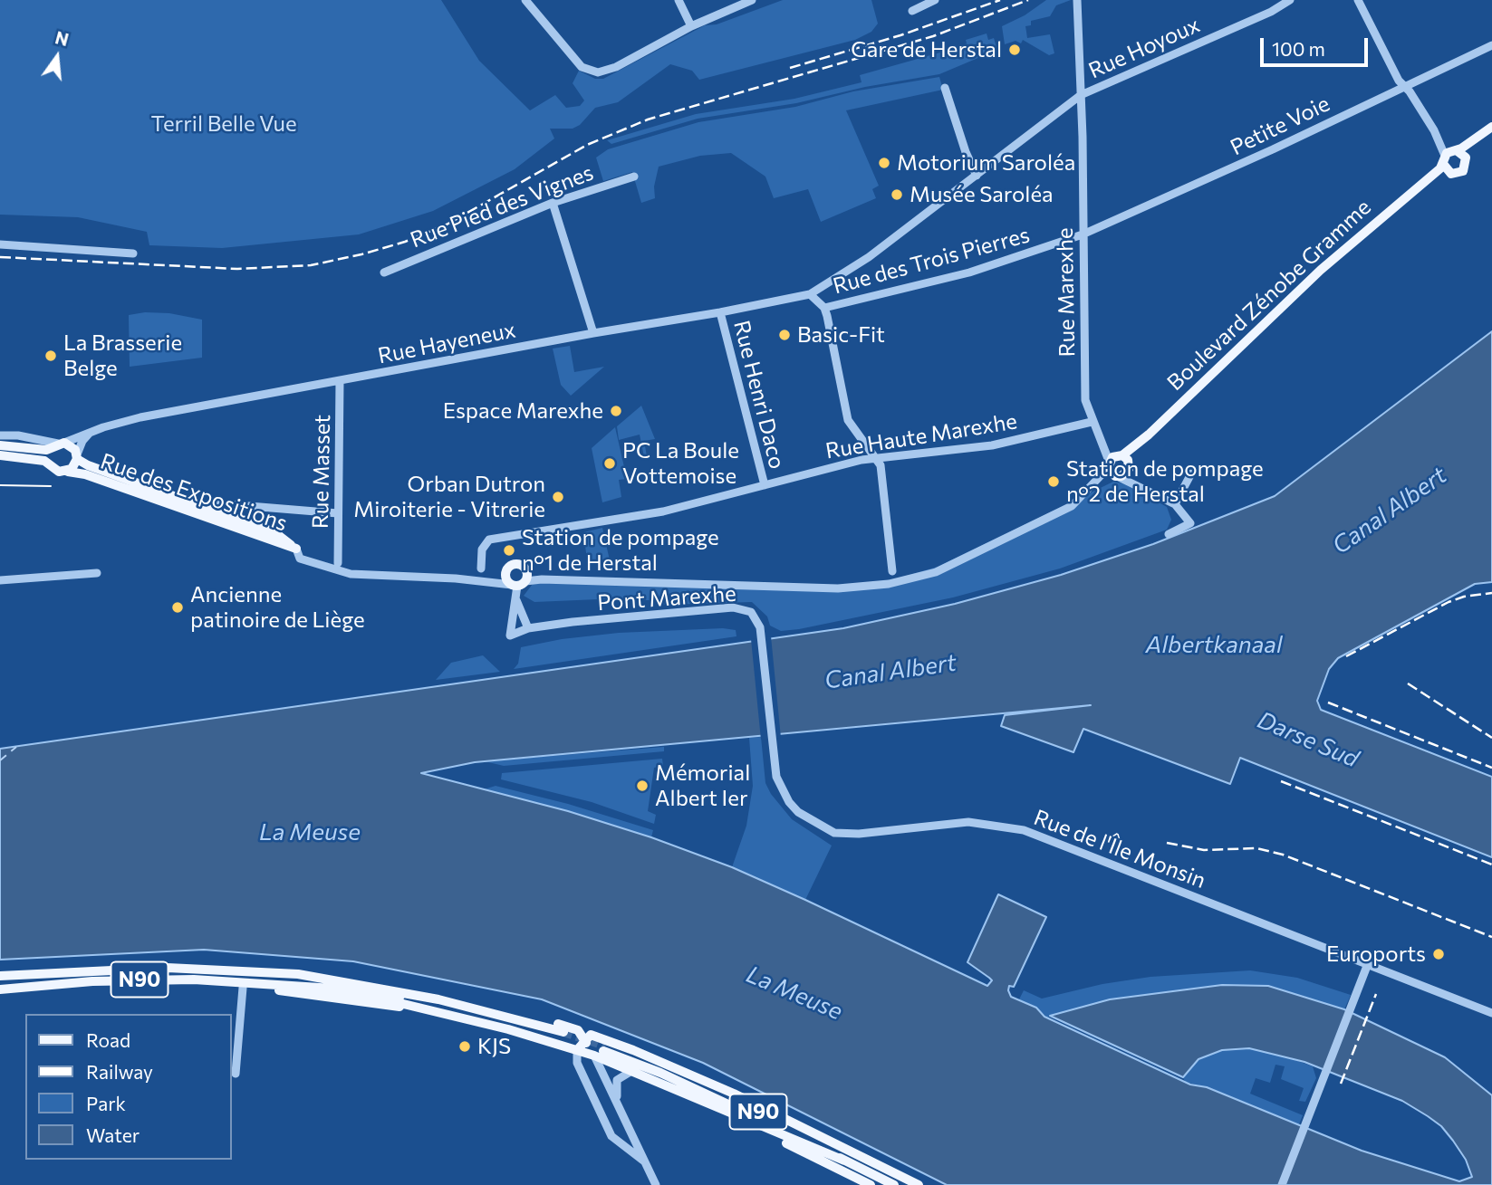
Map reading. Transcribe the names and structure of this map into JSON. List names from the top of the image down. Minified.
{"streets":{"main road":["Boulevard Zénobe Gramme","Rue des Expositions","N90"],"street":["Rue Hoyoux","Petite Voie","Rue Pied des Vignes","Rue des Trois Pierres","Rue Marexhe","Rue Hayeneux","Rue Henri Daco","Rue Haute Marexhe","Rue Masset","Pont Marexhe","Rue de l'Île Monsin"]},"crossings":[["Rue Hoyoux","Rue Marexhe"],["Rue Hoyoux","Rue Hayeneux"],["Petite Voie","Rue des Trois Pierres"],["Petite Voie","Rue Marexhe"],["Rue des Trois Pierres","Rue Marexhe"],["Rue Marexhe","Boulevard Zénobe Gramme"],["Rue Marexhe","Rue Haute Marexhe"],["Rue Hayeneux","Rue Henri Daco"],["Rue Hayeneux","Rue Masset"],["Rue Hayeneux","Rue des Expositions"],["Rue Henri Daco","Rue Haute Marexhe"],["Pont Marexhe","Rue de l'Île Monsin"]],"water":["Canal Albert","Albertkanaal","Darse Sud","La Meuse"],"parks":["Terril Belle Vue"],"places":["Gare de Herstal","Motorium Saroléa","Musée Saroléa","Basic-Fit","La Brasserie Belge","Espace Marexhe","PC La Boule Vottemoise","Station de pompage n°2 de Herstal","Orban Dutron Miroiterie - Vitrerie","Station de pompage n°1 de Herstal","Ancienne patinoire de Liège","Mémorial Albert Ier","Euroports","KJS"],"legend":["Road","Railway","Park","Water"],"scale_bar":"100 m","north":"top"}
